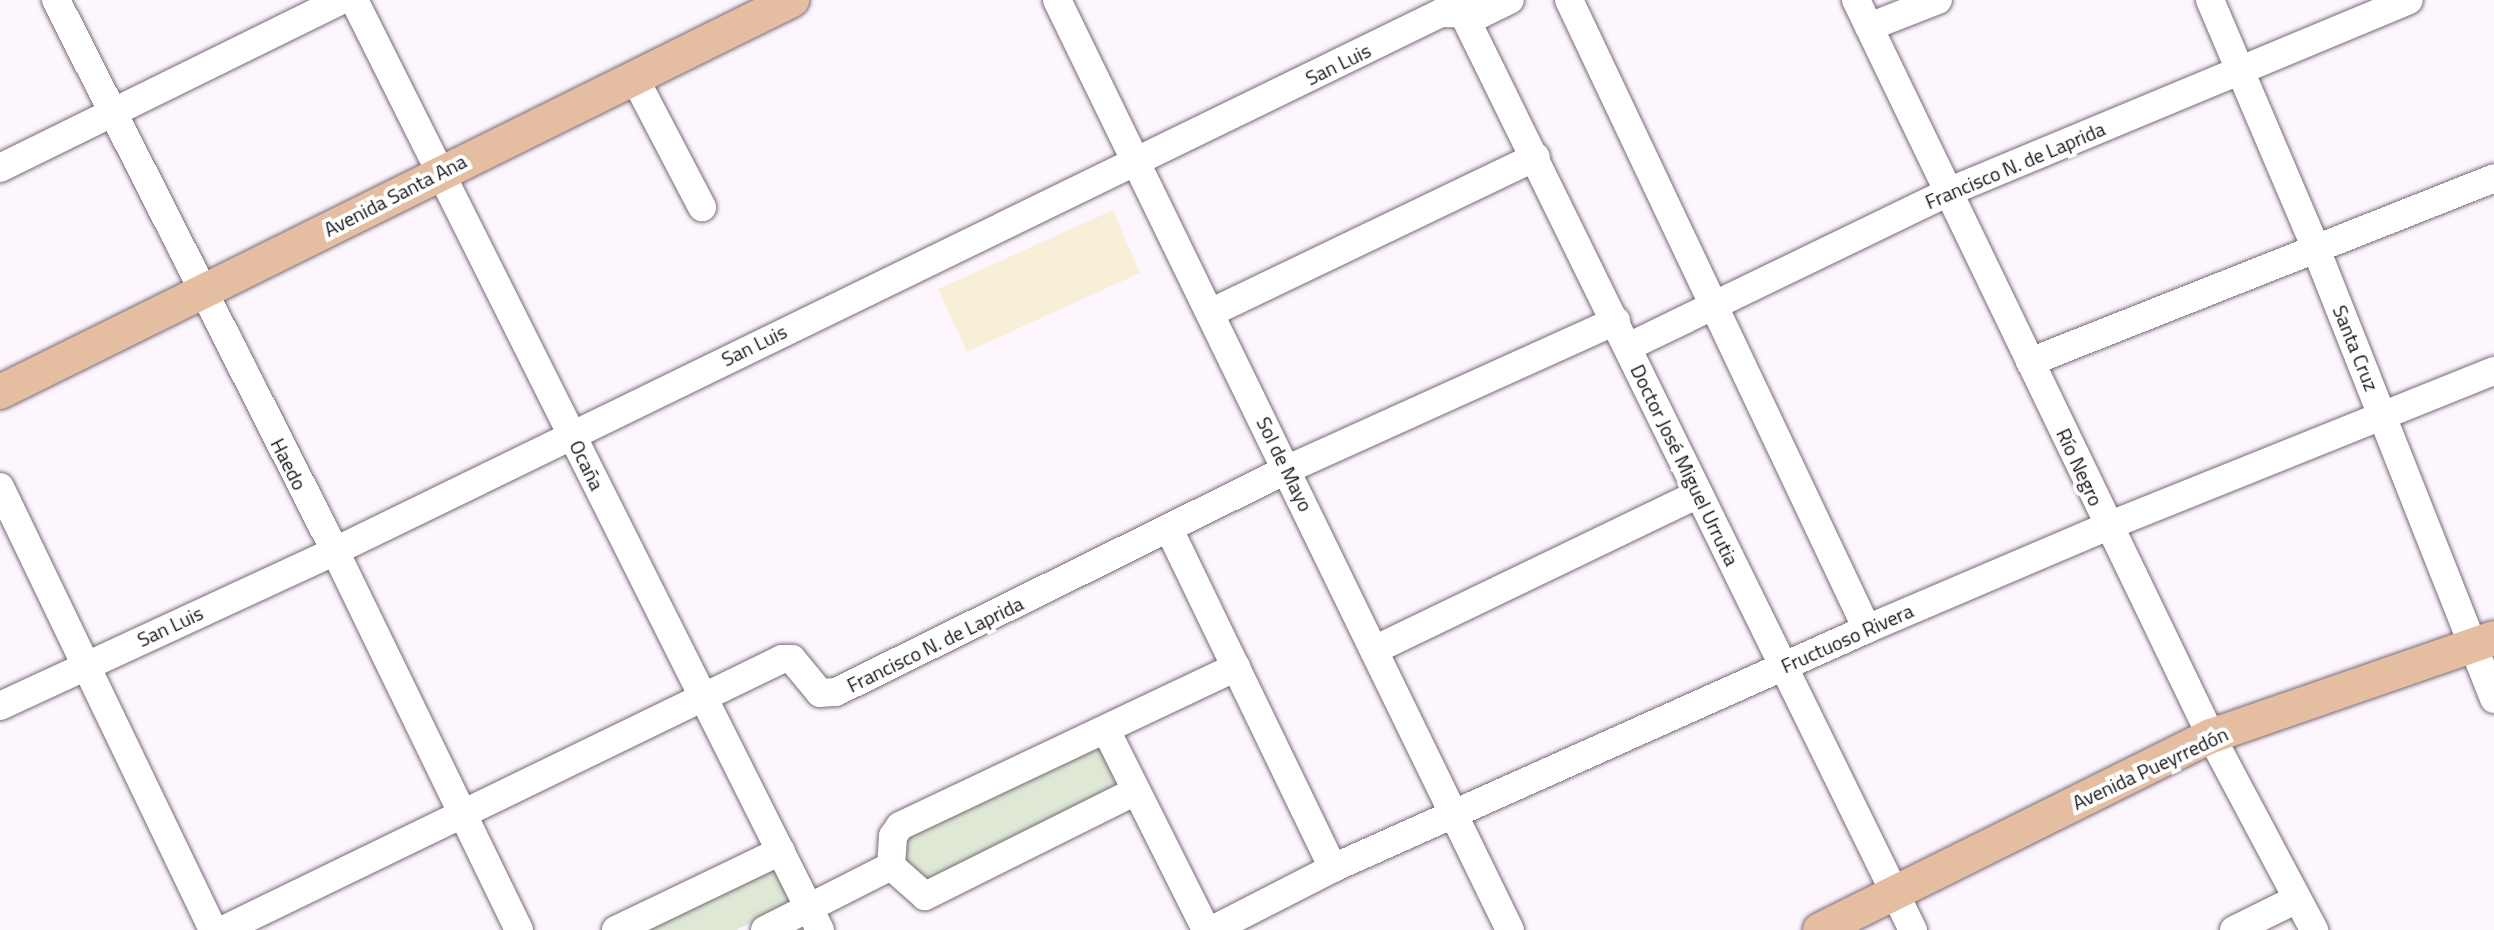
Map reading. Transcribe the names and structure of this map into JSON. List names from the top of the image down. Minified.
{"streets":{"main road":["Avenida Santa Ana","Avenida Pueyrredón"],"street":["San Luis","Francisco N. de Laprida","Santa Cruz","Haedo","Sol de Mayo","Ocaña","Doctor José Miguel Urrutia","Río Negro","Fructuoso Rivera"]},"crossings":[["San Luis","Haedo"],["San Luis","Sol de Mayo"],["San Luis","Ocaña"],["San Luis","Doctor José Miguel Urrutia"],["Francisco N. de Laprida","Santa Cruz"],["Francisco N. de Laprida","Haedo"],["Francisco N. de Laprida","Sol de Mayo"],["Francisco N. de Laprida","Ocaña"],["Francisco N. de Laprida","Doctor José Miguel Urrutia"],["Francisco N. de Laprida","Río Negro"],["Avenida Santa Ana","Haedo"],["Avenida Santa Ana","Ocaña"],["Santa Cruz","Fructuoso Rivera"],["Santa Cruz","Avenida Pueyrredón"],["Sol de Mayo","Fructuoso Rivera"],["Doctor José Miguel Urrutia","Fructuoso Rivera"],["Doctor José Miguel Urrutia","Avenida Pueyrredón"],["Río Negro","Fructuoso Rivera"],["Río Negro","Avenida Pueyrredón"]]}
